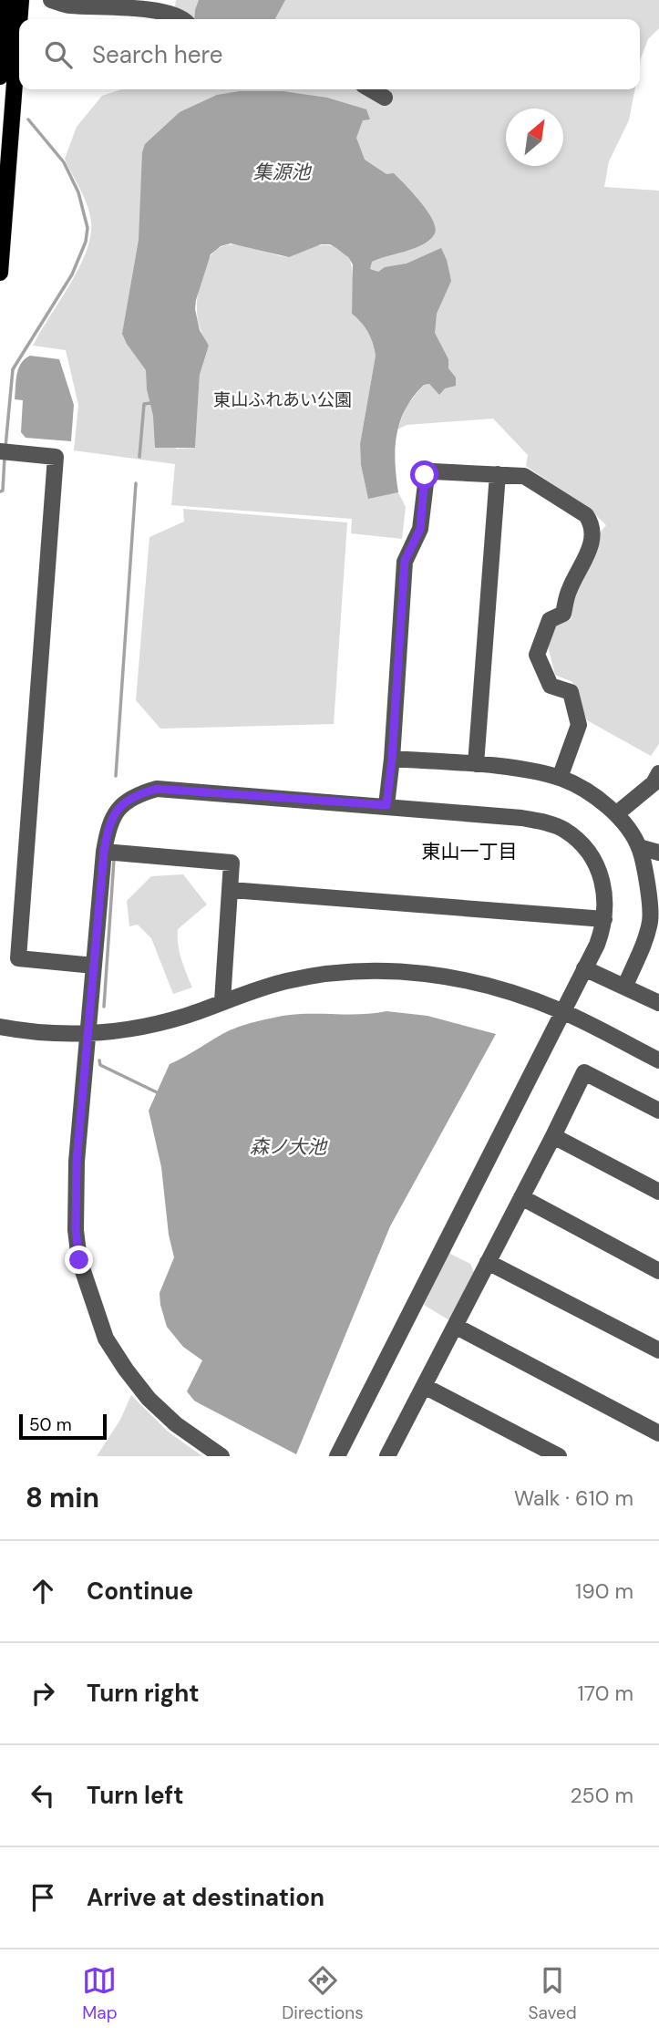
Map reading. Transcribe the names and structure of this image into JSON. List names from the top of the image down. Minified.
{"districts":["東山一丁目"],"water":["集源池","森ノ大池"],"parks":["東山ふれあい公園"],"scale_bar":"50 m","north":"top right","page":{"search":"Search here","scale":"50 m","heading":["8 min","Walk · 610 m"],"list":[["Continue","190 m"],["Turn right","170 m"],["Turn left","250 m"],"Arrive at destination"],"nav":["Map","Directions","Saved"]}}
